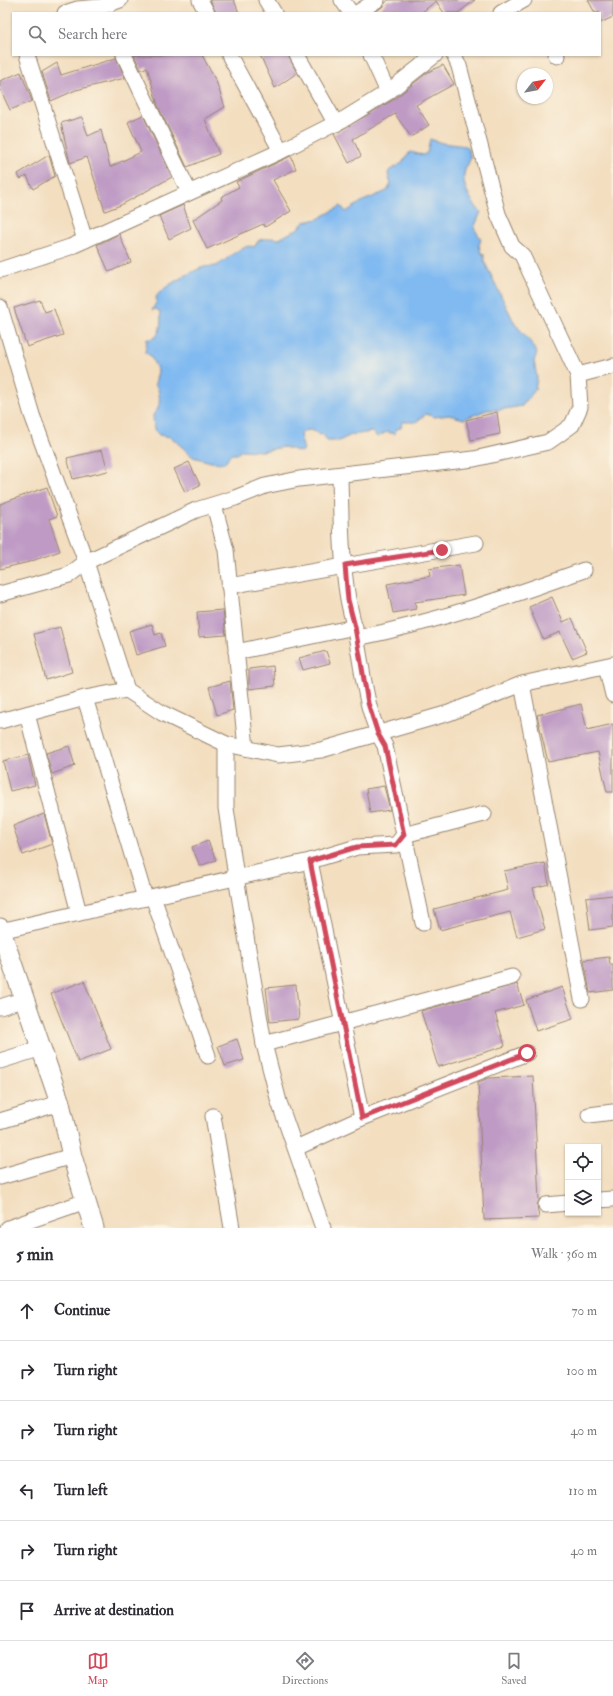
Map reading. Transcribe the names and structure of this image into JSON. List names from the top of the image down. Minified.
{"north":"top right","page":{"search":"Search here","heading":["5 min","Walk · 360 m"],"list":[["Continue","70 m"],["Turn right","100 m"],["Turn right","40 m"],["Turn left","110 m"],["Turn right","40 m"],"Arrive at destination"],"nav":["Map","Directions","Saved"]}}
